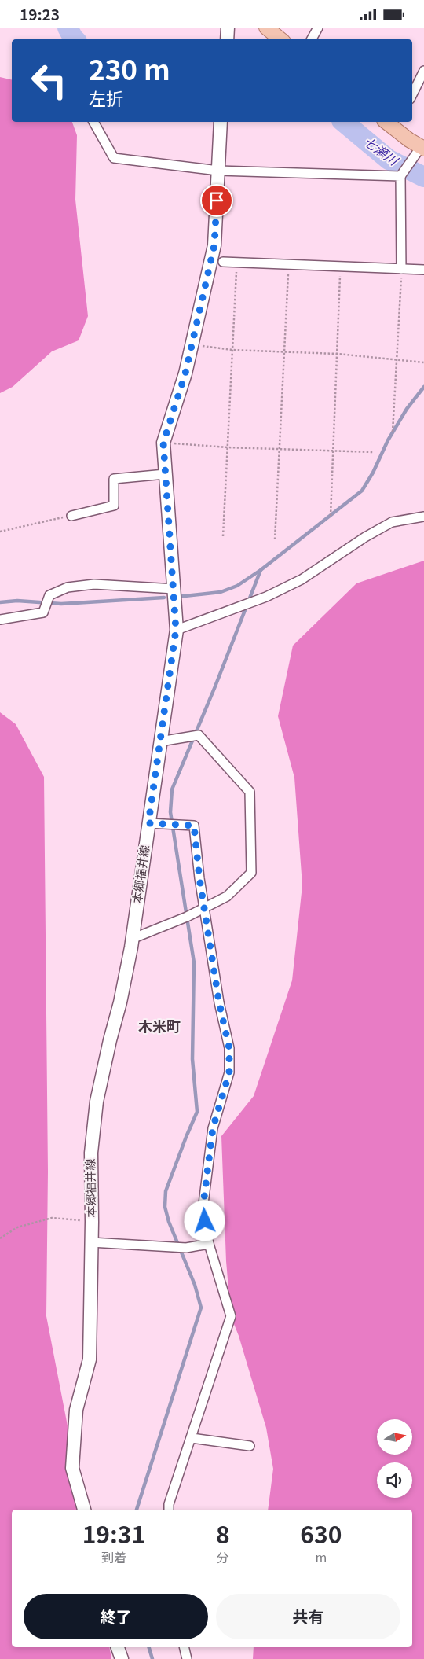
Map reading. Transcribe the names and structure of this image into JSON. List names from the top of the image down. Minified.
{"streets":{"main road":["本郷福井線"]},"districts":["木米町"],"water":["七瀬川"],"north":"right","page":{"status":"19:23","turn":["230 m","左折"],"eta":["19:31","到着","8","分","630","m"],"buttons":["終了","共有"]}}
